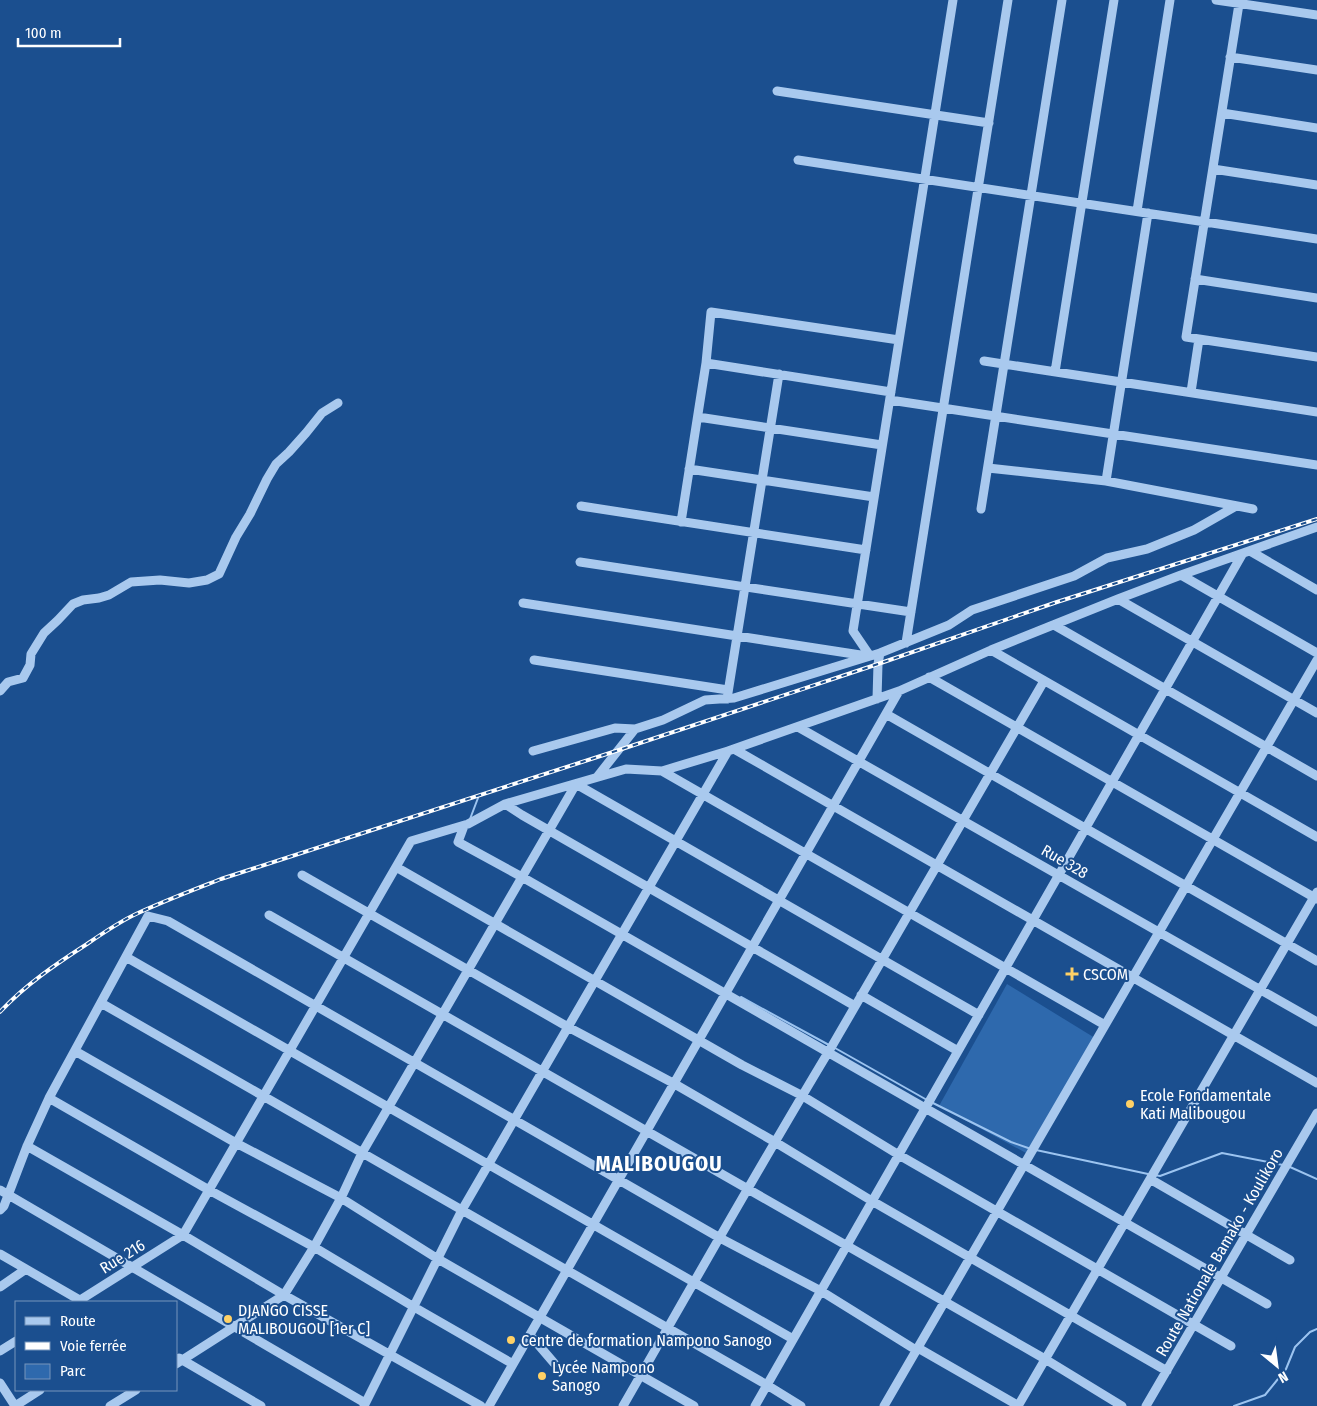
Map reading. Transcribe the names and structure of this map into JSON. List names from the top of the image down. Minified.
{"streets":{"street":["Rue 328","Route Nationale Bamako - Koulikoro","Rue 216"]},"districts":["MALIBOUGOU"],"places":{"health":["CSCOM"],"other":["Ecole Fondamentale Kati Malibougou","DJANGO CISSE MALIBOUGOU [1er C]","Centre de formation Nampono Sanogo","Lycée Nampono Sanogo"]},"legend":["Route","Voie ferrée","Parc"],"scale_bar":"100 m","north":"bottom right"}
